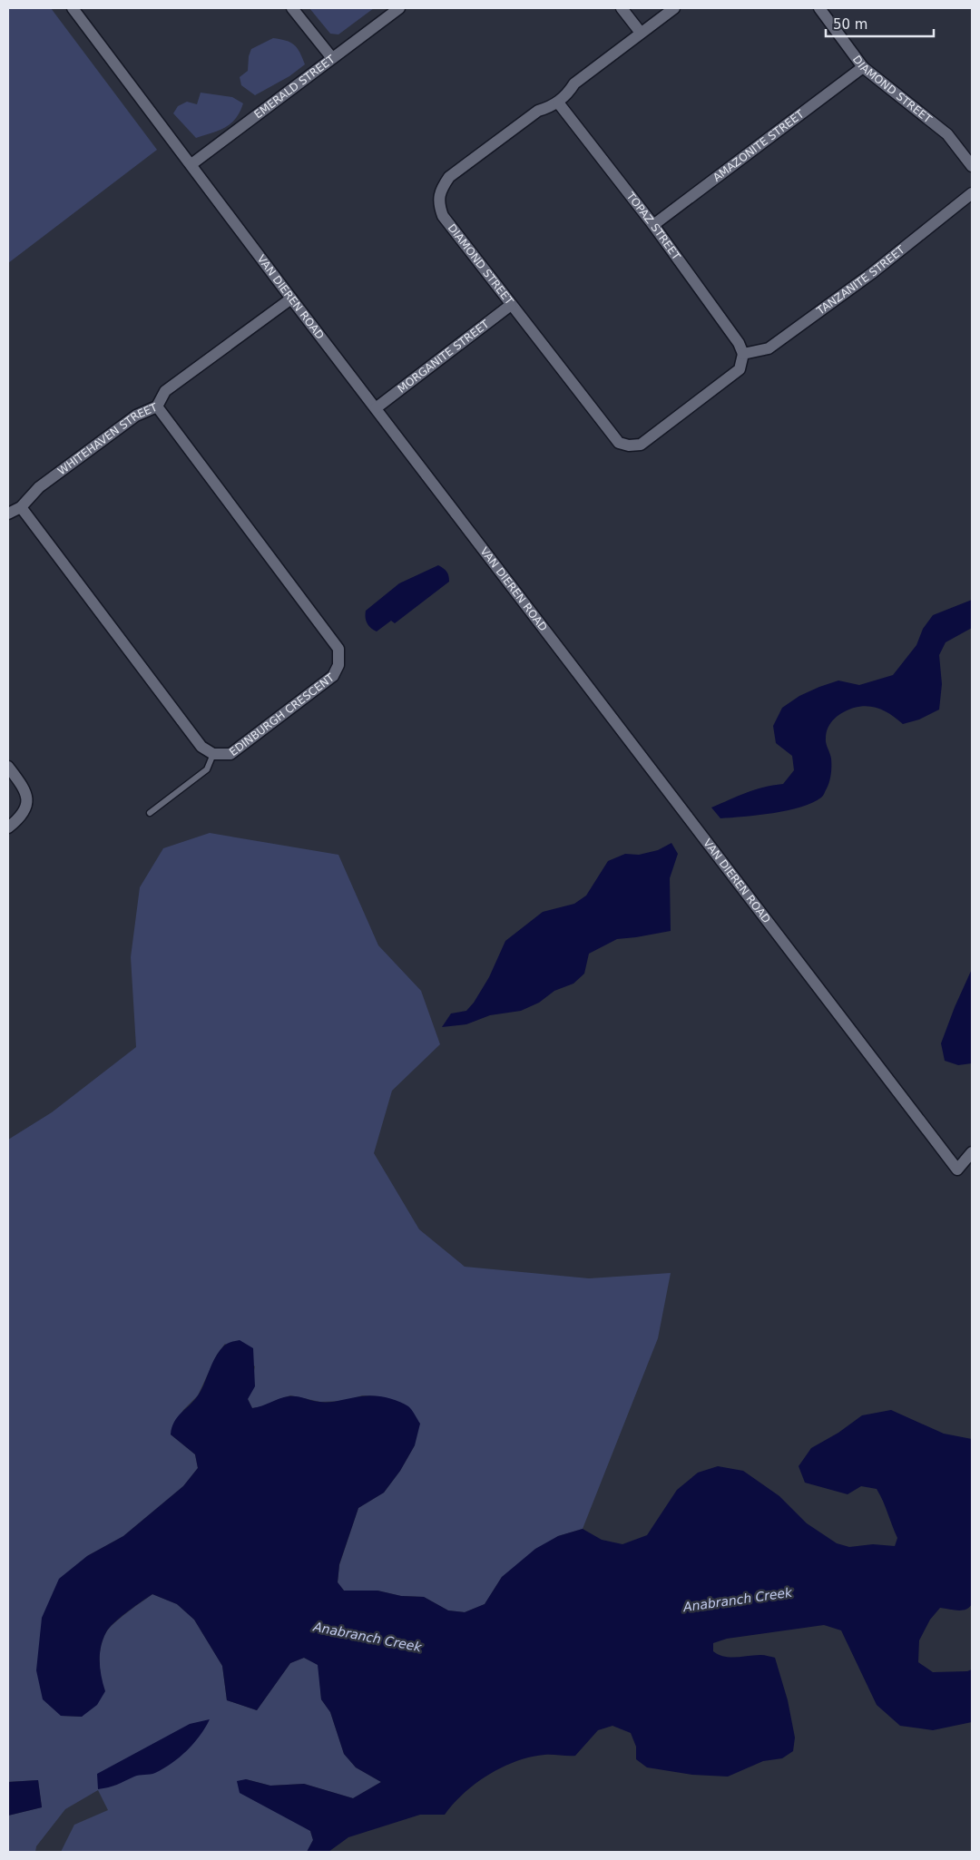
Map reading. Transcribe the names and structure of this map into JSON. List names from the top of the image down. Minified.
{"streets":{"street":["EMERALD STREET","DIAMOND STREET","AMAZONITE STREET","TOPAZ STREET","TANZANITE STREET","VAN DIEREN ROAD","MORGANITE STREET","WHITEHAVEN STREET","EDINBURGH CRESCENT"]},"crossings":[["EMERALD STREET","VAN DIEREN ROAD"],["DIAMOND STREET","AMAZONITE STREET"],["DIAMOND STREET","TOPAZ STREET"],["DIAMOND STREET","TANZANITE STREET"],["DIAMOND STREET","MORGANITE STREET"],["AMAZONITE STREET","TOPAZ STREET"],["TOPAZ STREET","TANZANITE STREET"],["VAN DIEREN ROAD","MORGANITE STREET"],["VAN DIEREN ROAD","WHITEHAVEN STREET"],["WHITEHAVEN STREET","EDINBURGH CRESCENT"]],"water":["Anabranch Creek"],"scale_bar":"50 m"}
